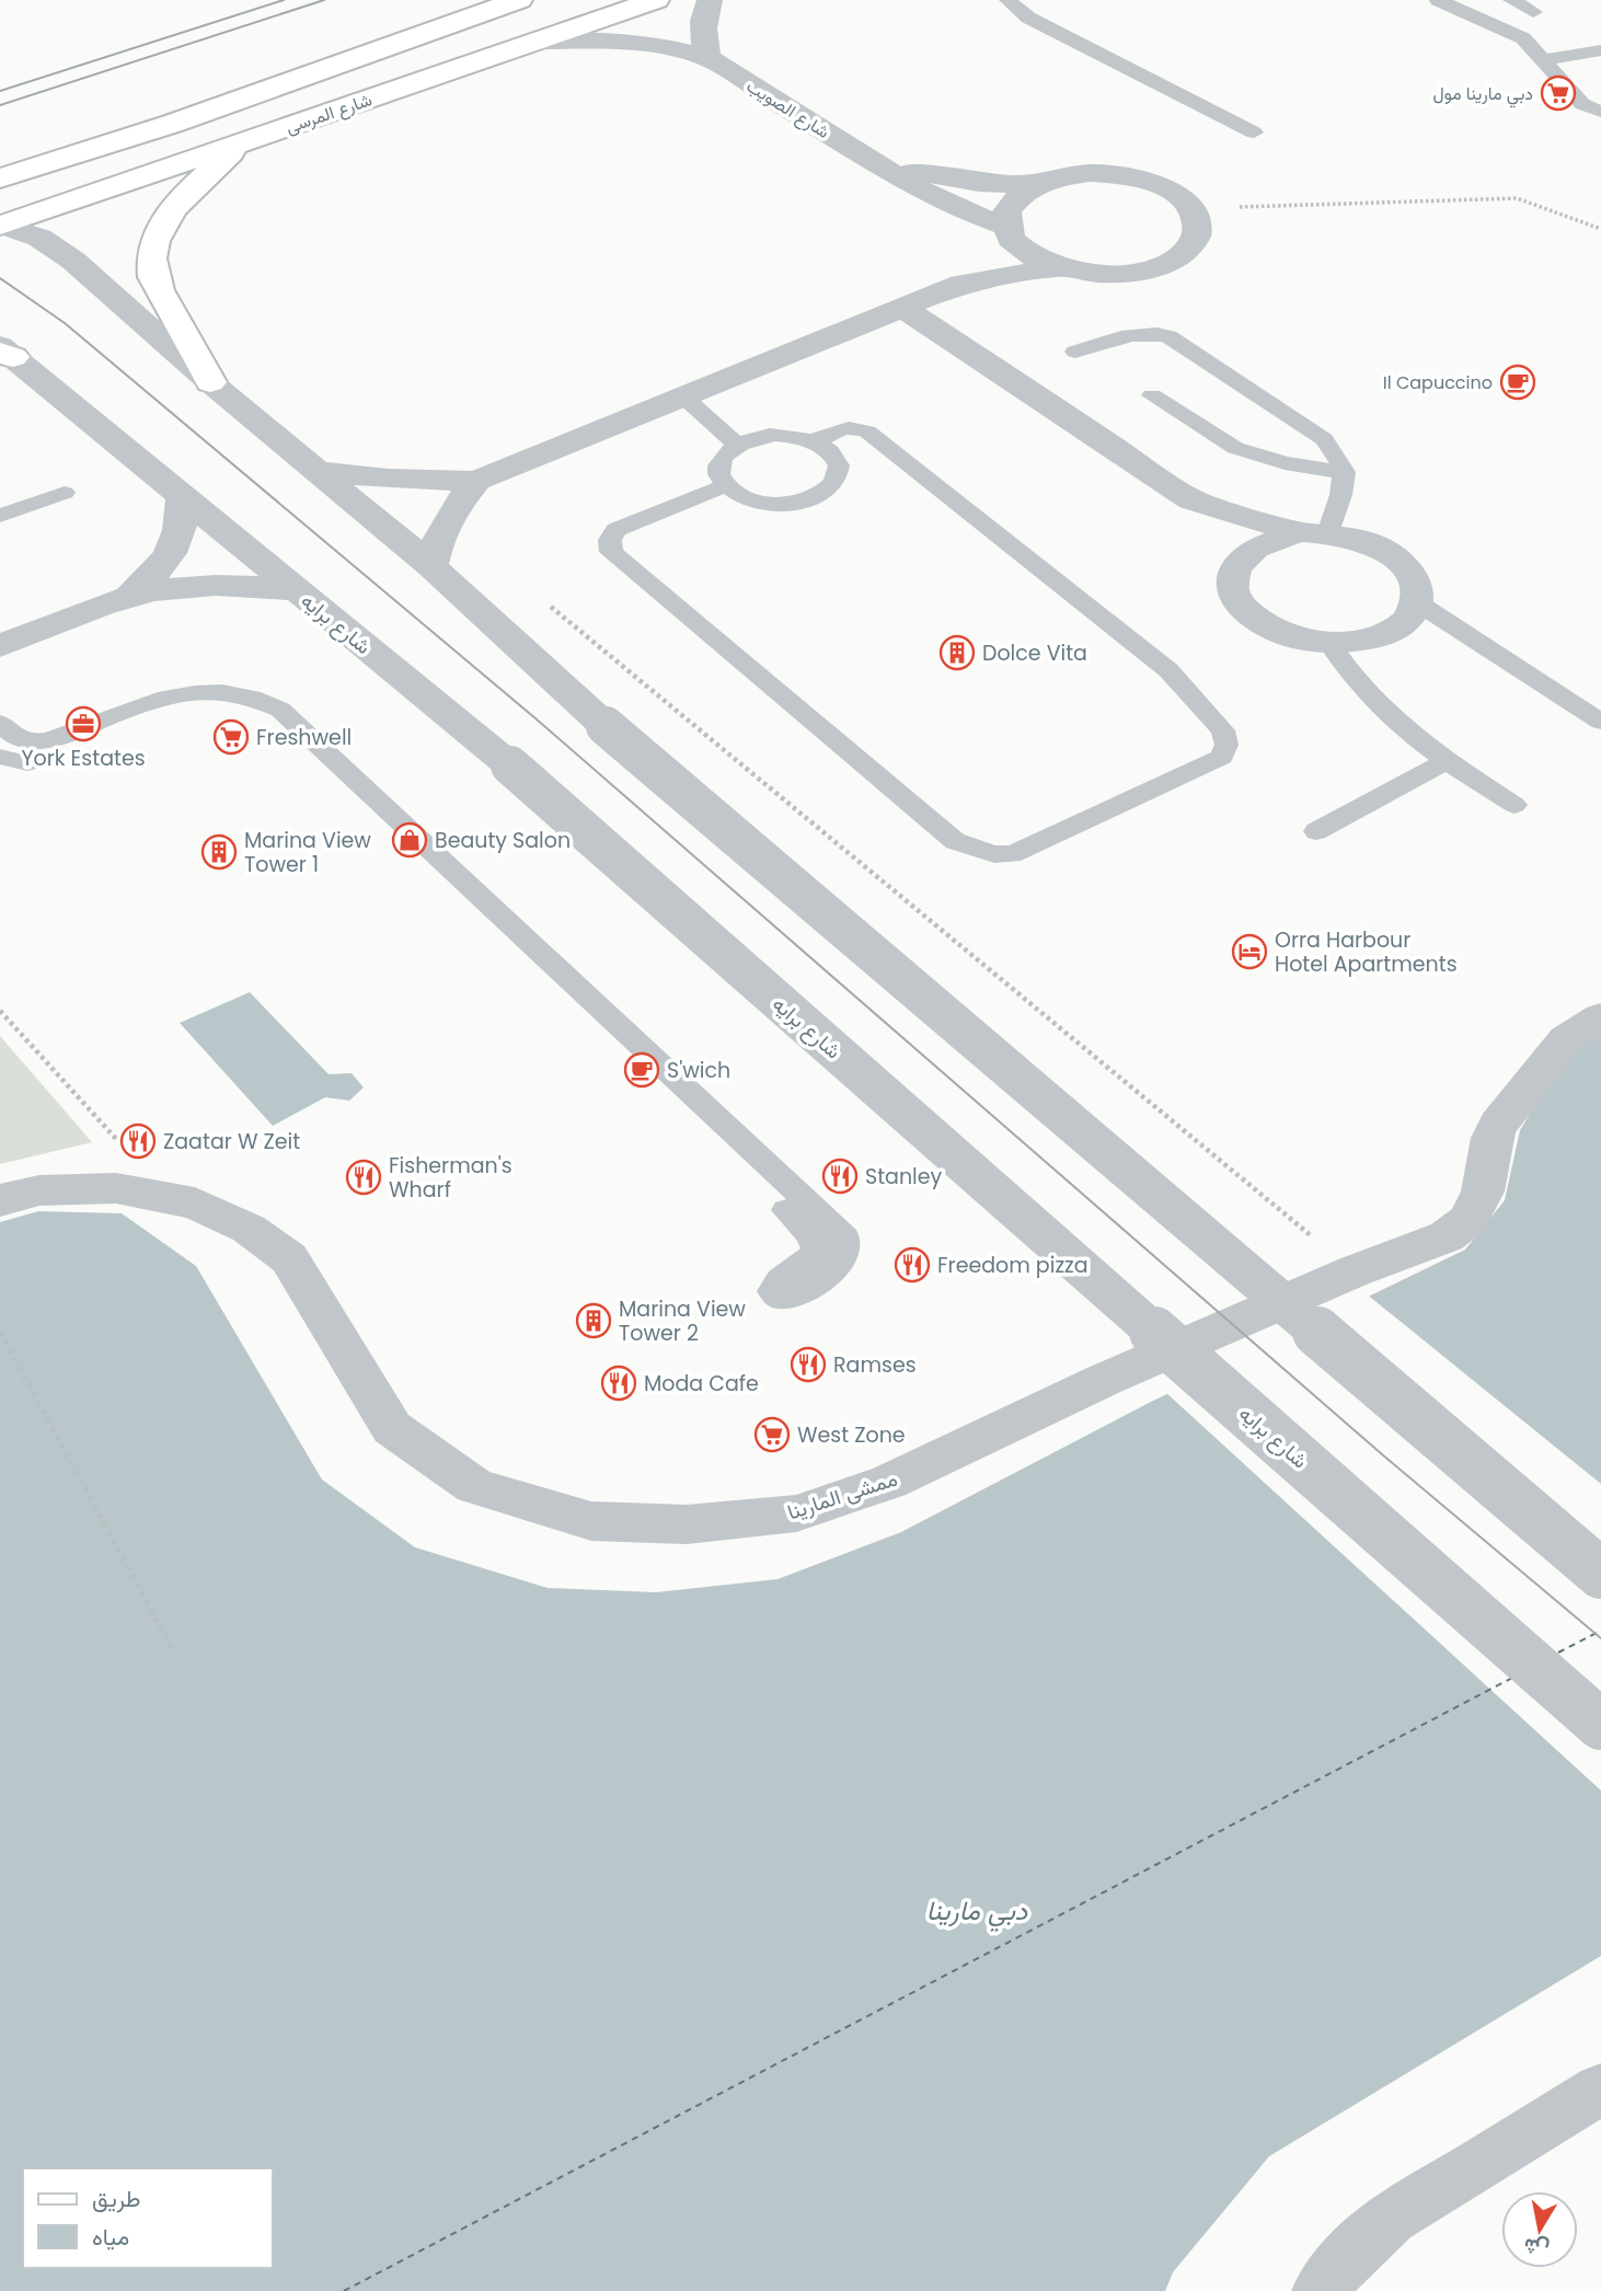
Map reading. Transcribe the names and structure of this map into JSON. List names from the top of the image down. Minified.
{"streets":{"main road":["شارع المرسى"],"street":["شارع الصويب","شارع برايه","ممشى المارينا"]},"crossings":[["شارع الصويب","شارع المرسى"]],"water":["دبي مارينا"],"places":{"supermarket":["دبي مارينا مول","Freshwell","West Zone"],"cafe":["Il Capuccino","S'wich"],"building":["Dolce Vita","Marina View Tower 1","Marina View Tower 2"],"office":["York Estates"],"shop":["Beauty Salon"],"hotel":["Orra Harbour Hotel Apartments"],"restaurant":["Zaatar W Zeit","Stanley","Fisherman's Wharf","Freedom pizza","Ramses","Moda Cafe"]},"legend":["طريق","مياه"],"north":"bottom"}
